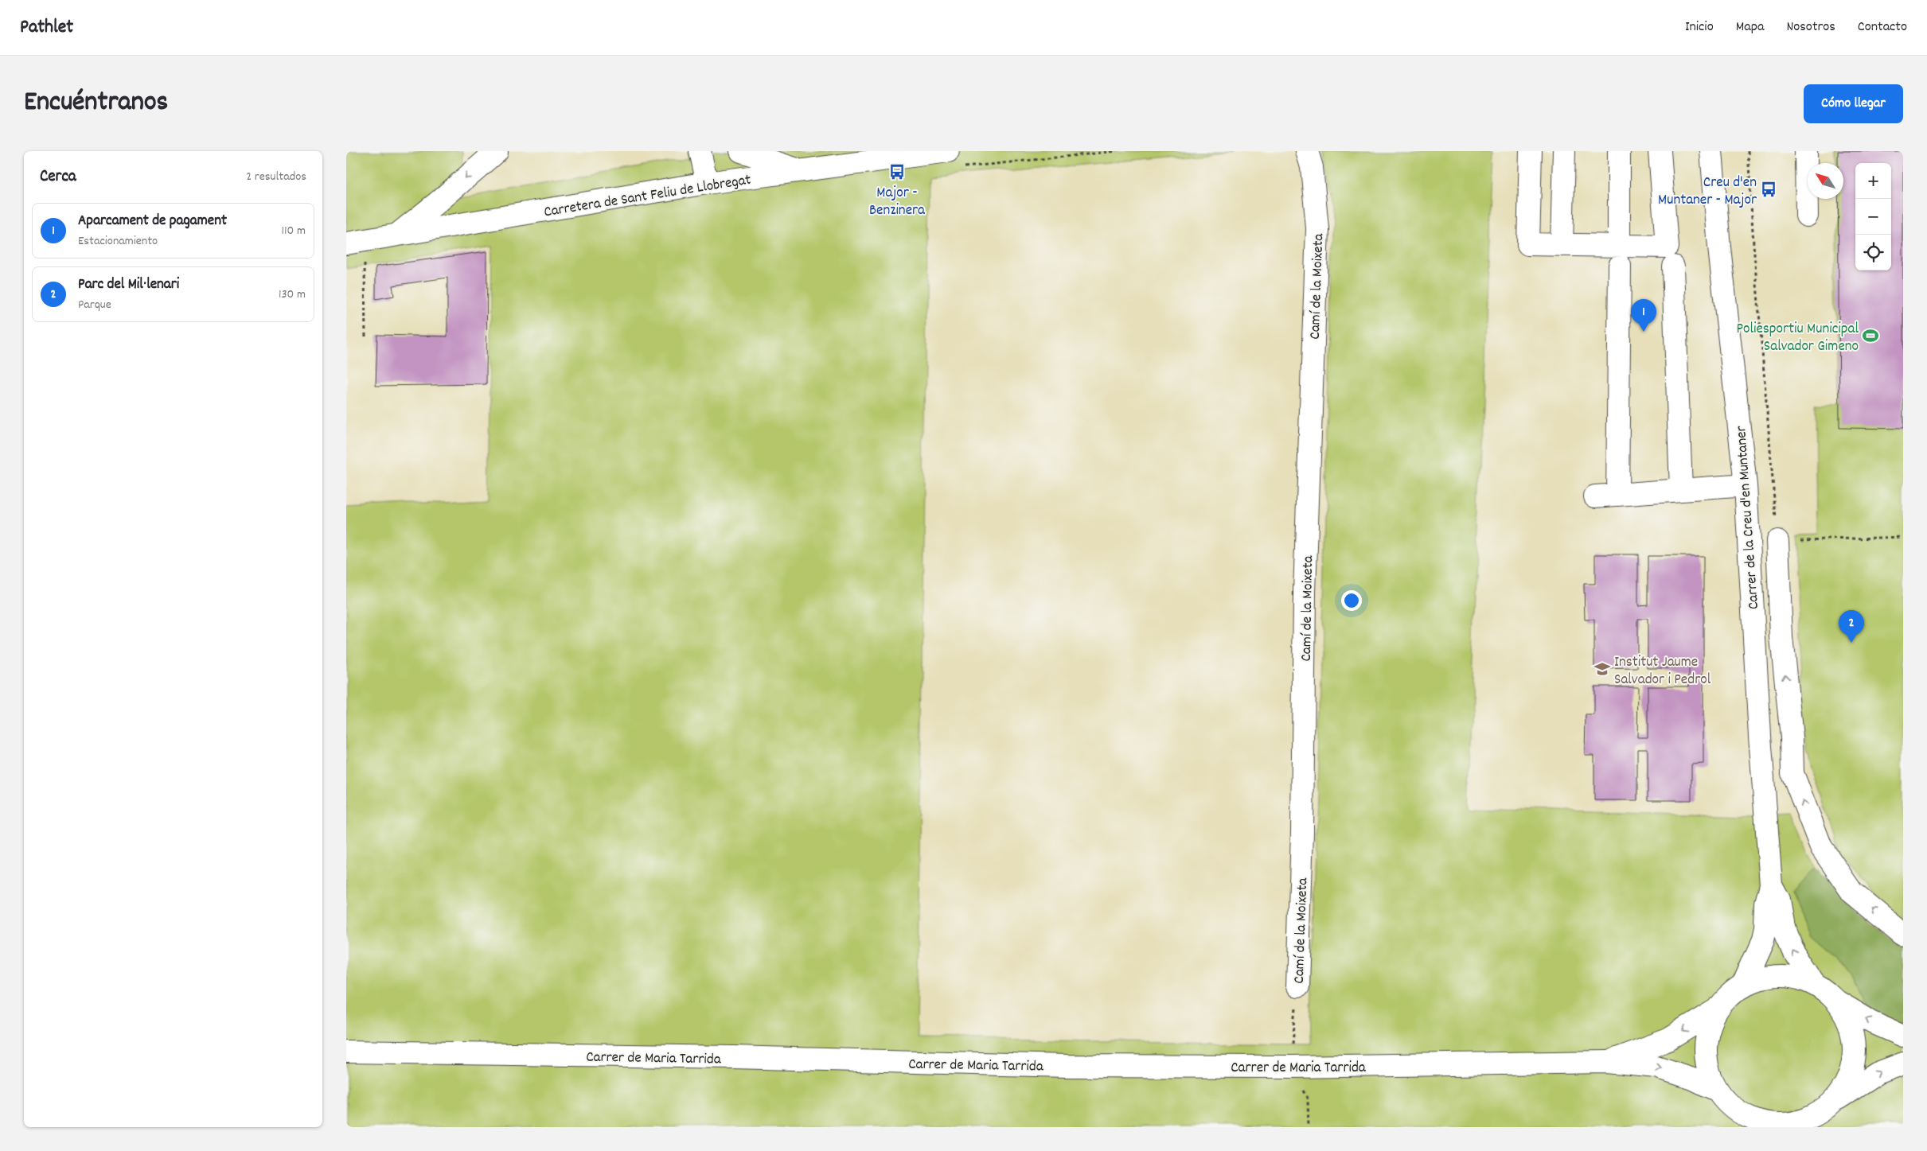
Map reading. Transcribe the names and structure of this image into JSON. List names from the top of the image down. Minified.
{"streets":{"main road":["Carretera de Sant Feliu de Llobregat","Camí de la Moixeta","Carrer de la Creu d'en Muntaner","Carrer de Maria Tarrida"]},"crossings":[["Camí de la Moixeta","Carrer de Maria Tarrida"]],"places":{"bus stop":["Major - Benzinera","Creu d'en Muntaner - Major"],"sports":["Poliesportiu Municipal Salvador Gimeno"],"school or university":["Institut Jaume Salvador i Pedrol"]},"north":"top left","page":{"header":"Pathlet","nav":["Inicio","Mapa","Nosotros","Contacto"],"title":"Encuéntranos","buttons":"Cómo llegar","heading":["Cerca","2 resultados"],"map_buttons":["+","−"],"list":[{"mark":"1","name":"Aparcament de pagament","note":"Estacionamiento","value":"110 m"},{"mark":"2","name":"Parc del Mil·lenari","note":"Parque","value":"130 m"}],"pins":["1","2"]}}
